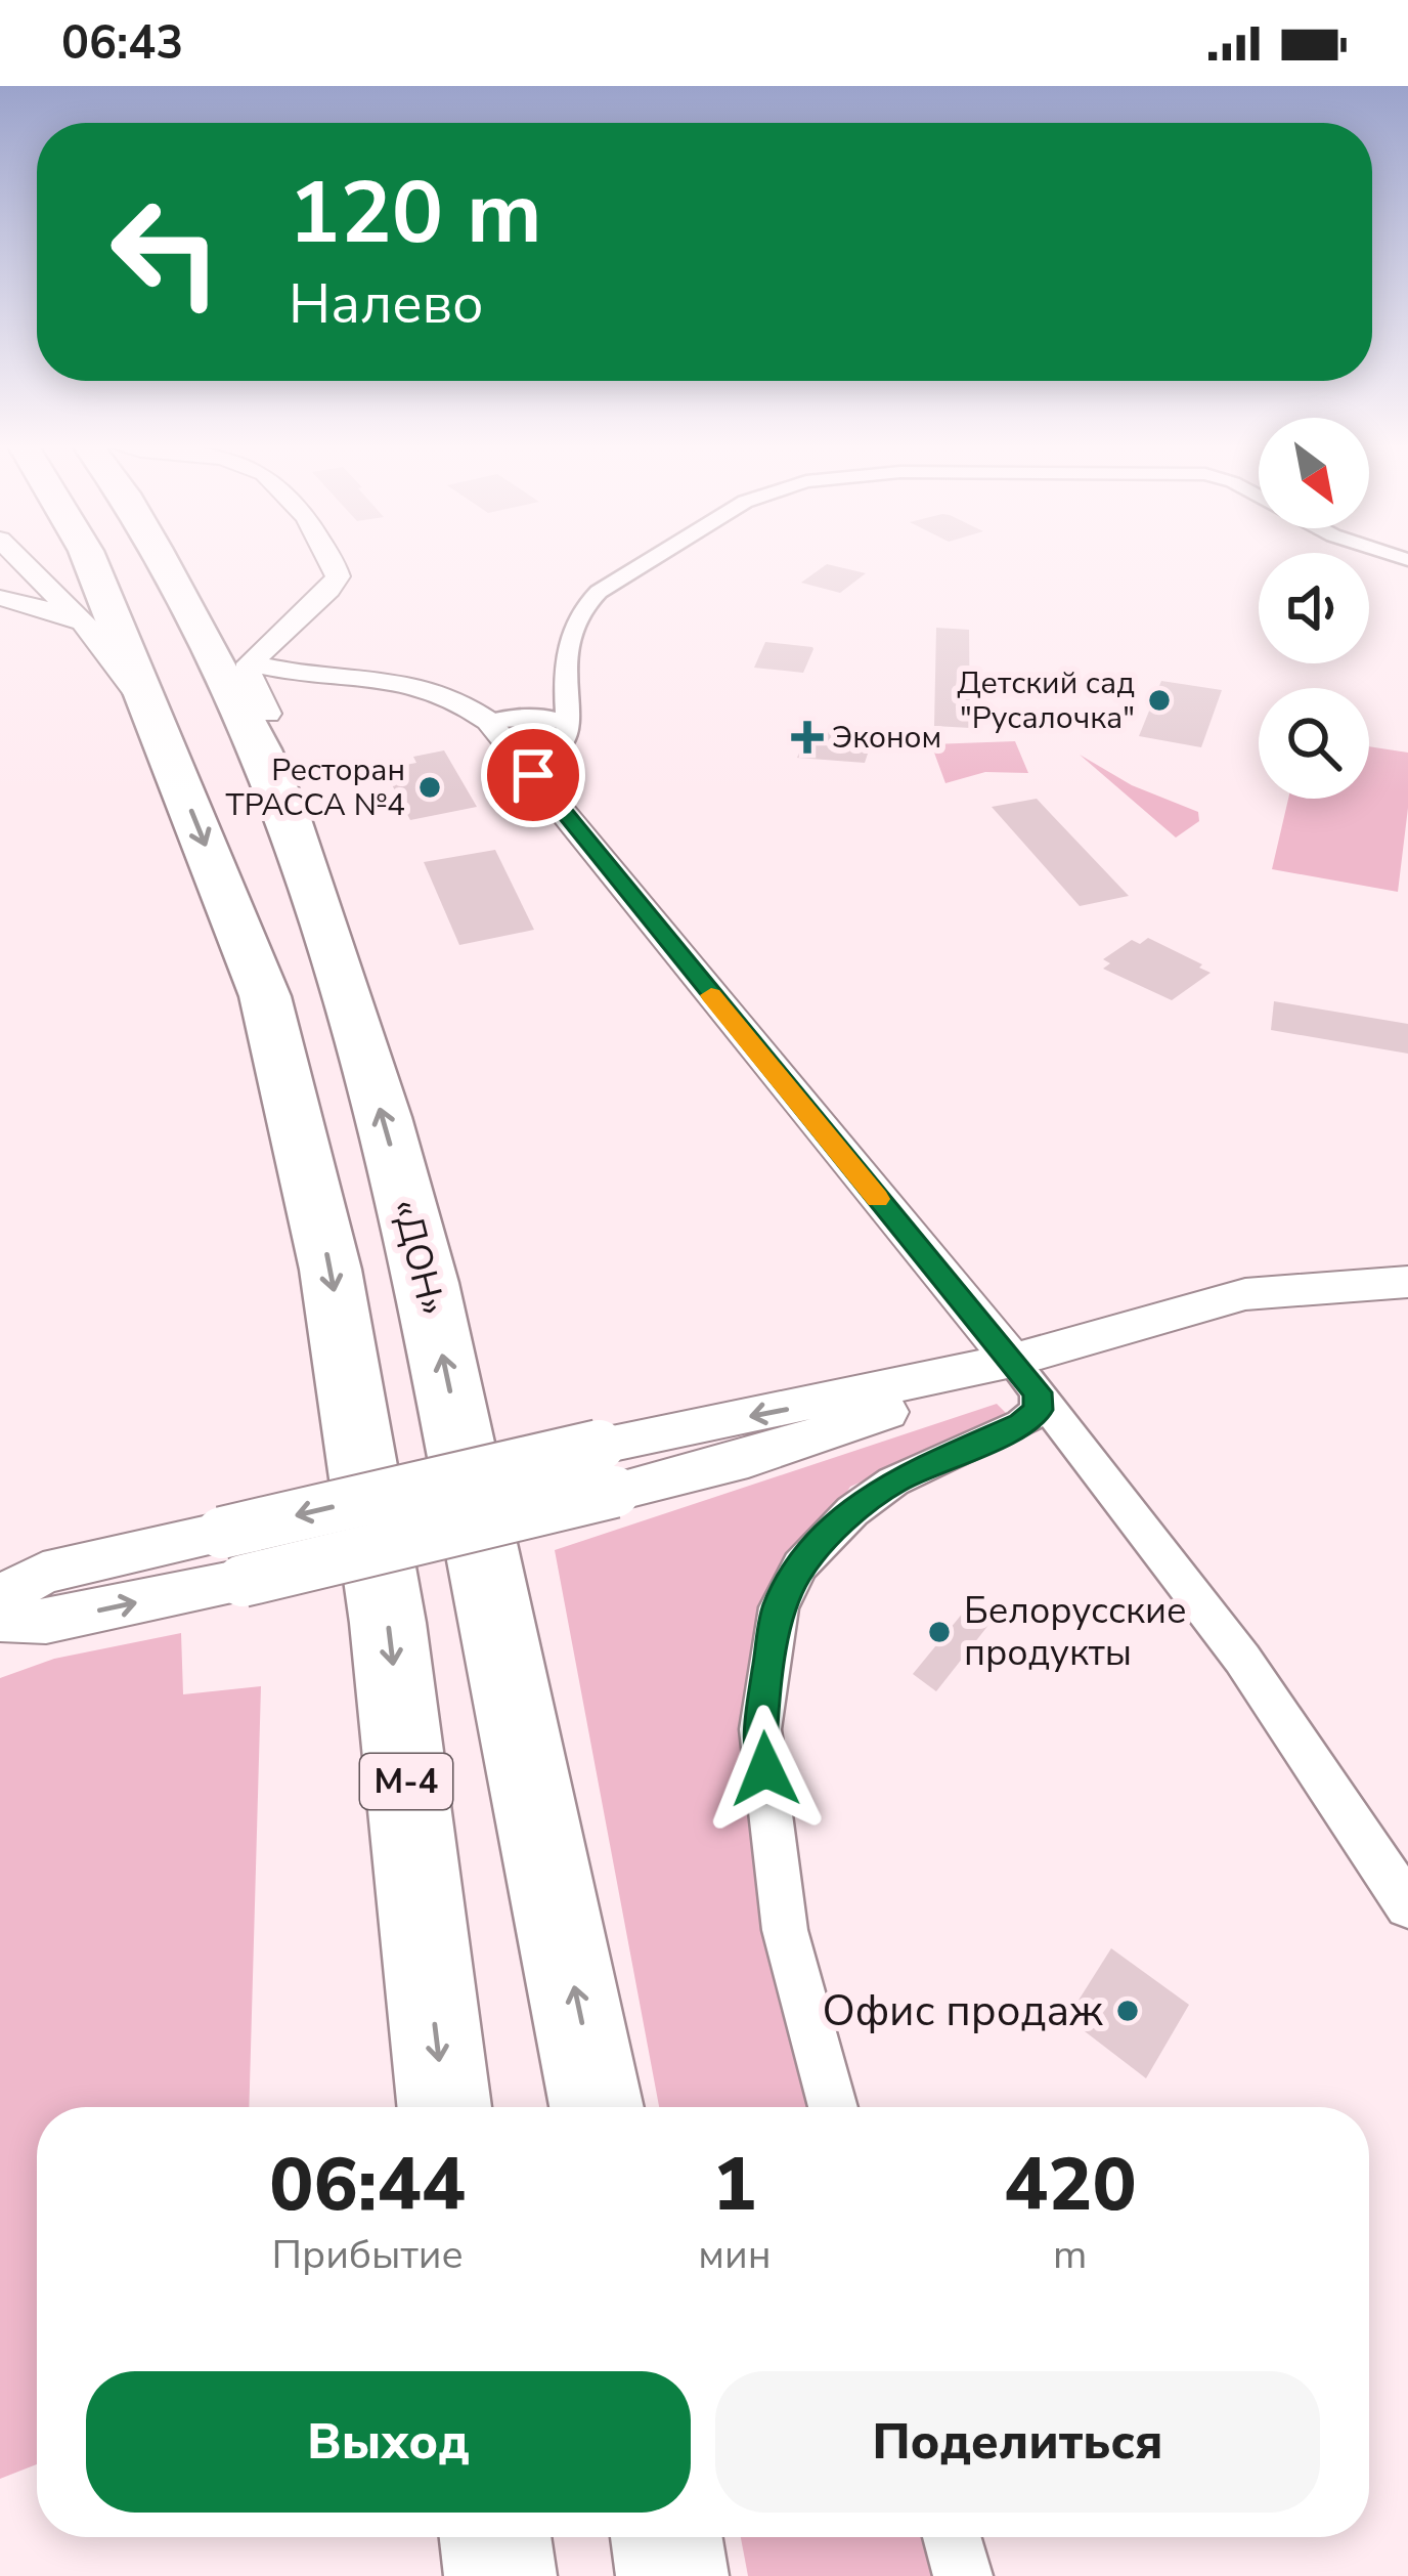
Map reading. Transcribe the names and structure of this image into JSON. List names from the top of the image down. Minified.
{"streets":{"highway":["«ДОН»","М-4"]},"places":{"other":["Детский сад \"Русалочка\"","Ресторан ТРАССА №4","Белорусские продукты","Офис продаж"],"health":["Эконом"]},"north":"bottom right","page":{"status":"06:43","turn":["120 m","Налево"],"eta":["06:44","Прибытие","1","мин","420","m"],"buttons":["Выход","Поделиться"]}}
